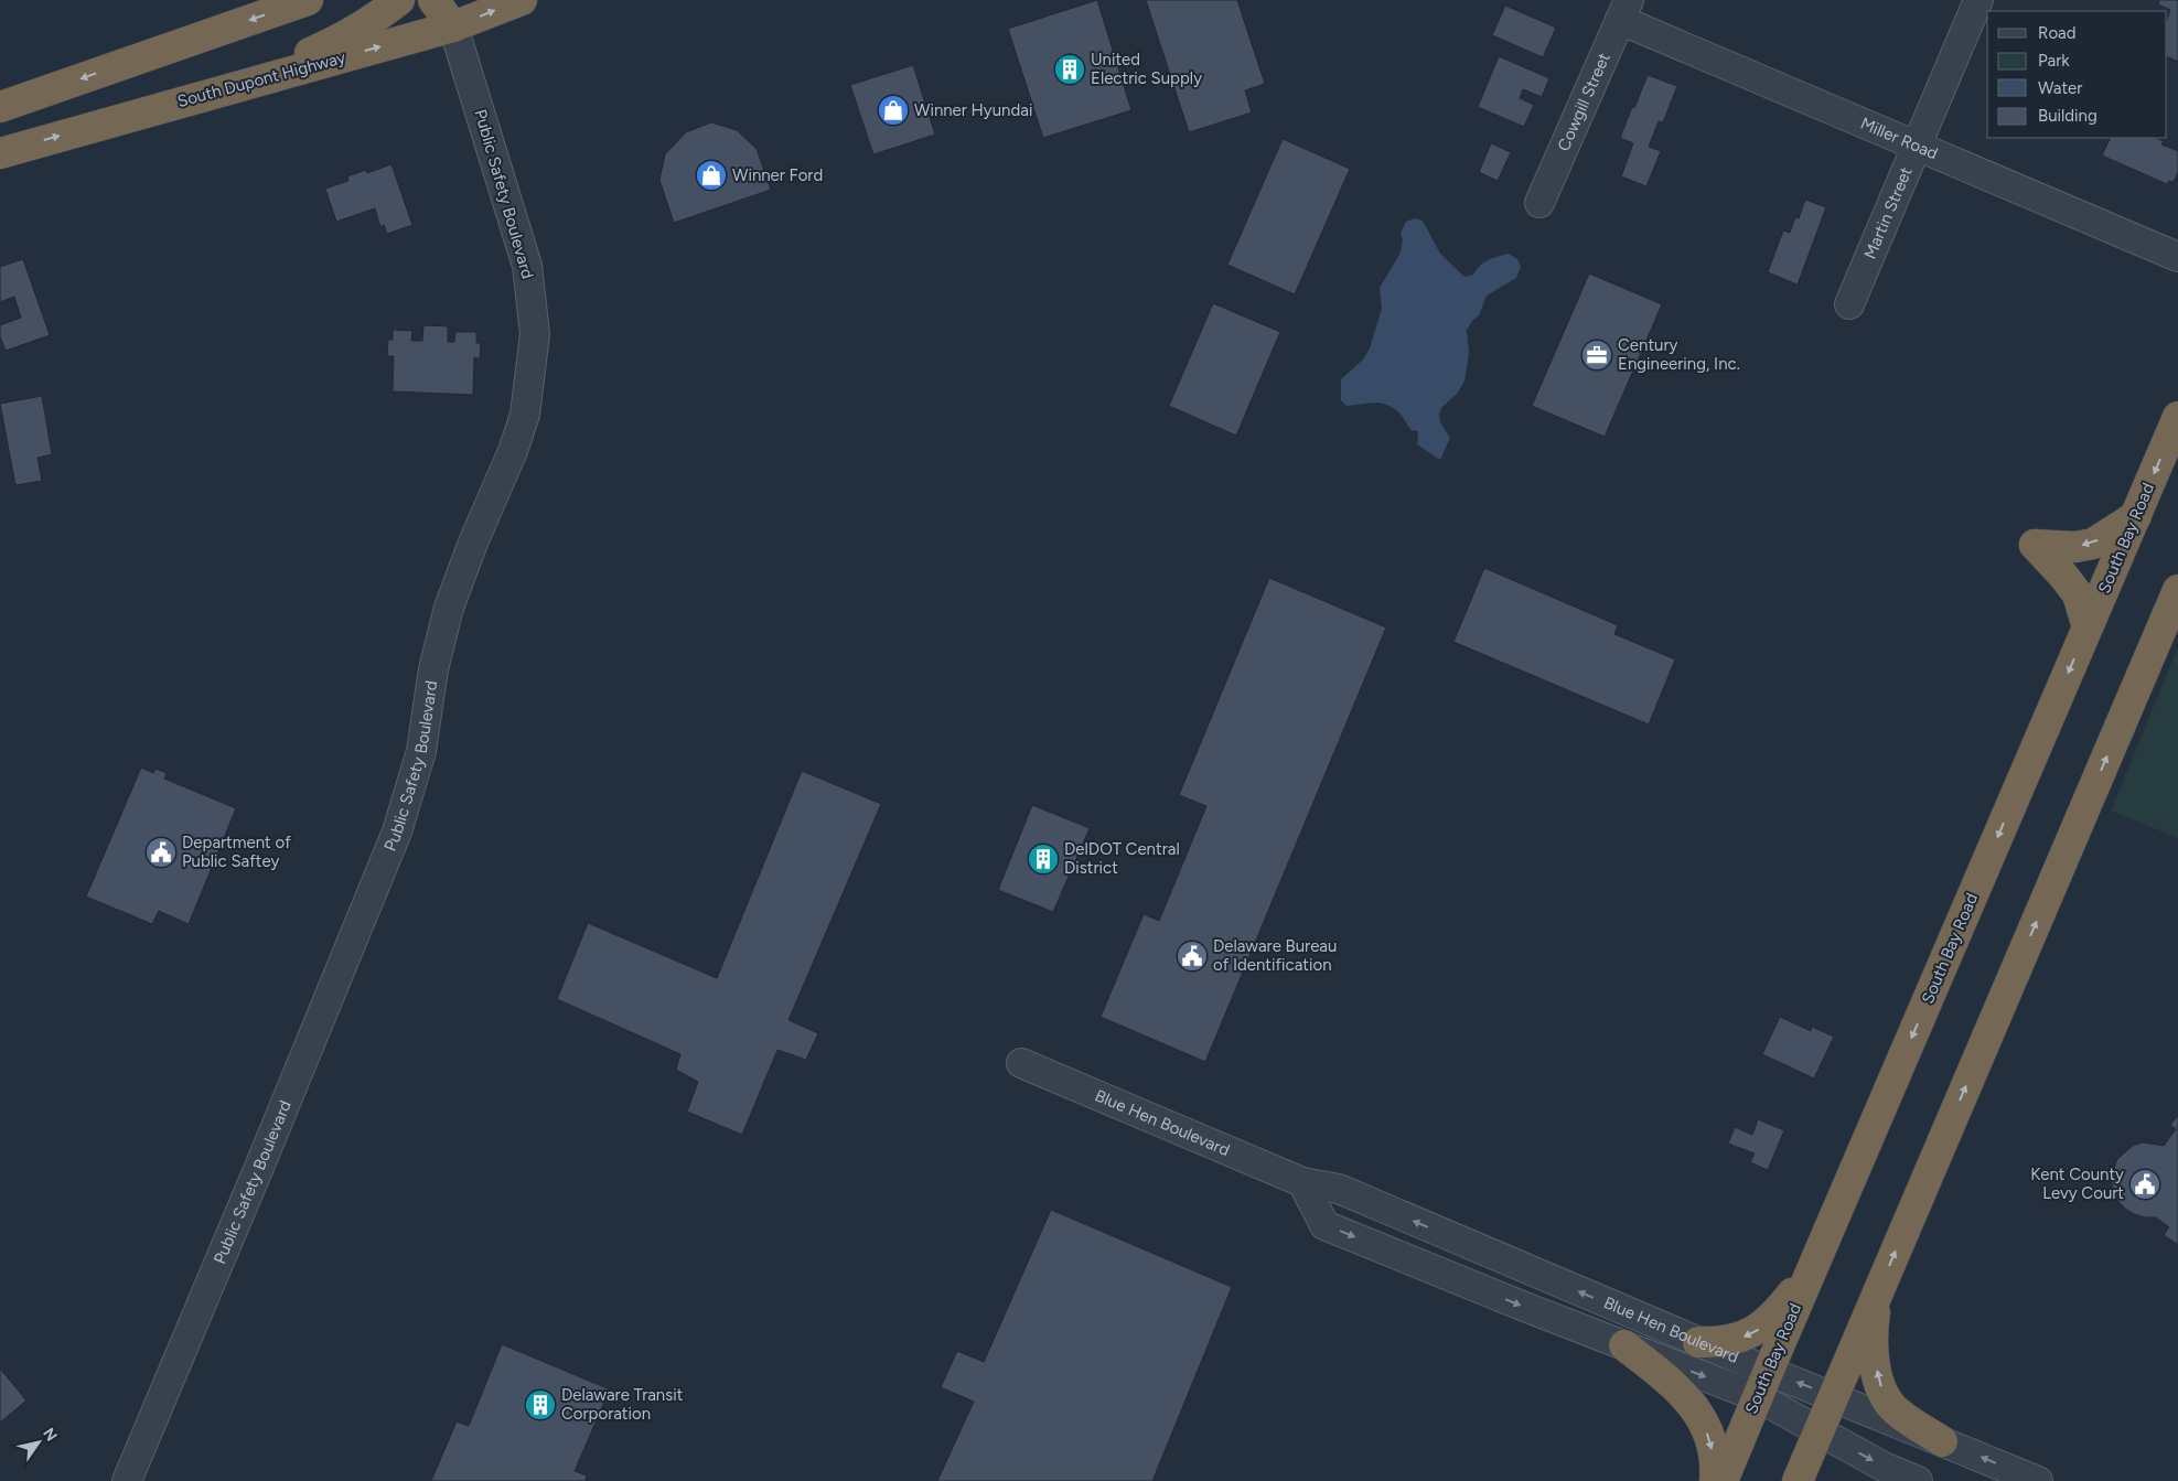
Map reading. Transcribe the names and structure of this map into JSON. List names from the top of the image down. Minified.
{"streets":{"highway":["South Dupont Highway","South Bay Road"],"street":["Cowgill Street","Miller Road","Public Safety Boulevard","Martin Street","Blue Hen Boulevard"]},"crossings":[["South Dupont Highway","Public Safety Boulevard"],["Cowgill Street","Miller Road"],["Miller Road","Martin Street"],["South Bay Road","Blue Hen Boulevard"]],"places":{"building":["United Electric Supply","DelDOT Central District","Delaware Transit Corporation"],"shop":["Winner Hyundai","Winner Ford"],"office":["Century Engineering, Inc."],"public building":["Department of Public Saftey","Delaware Bureau of Identification","Kent County Levy Court"]},"legend":["Road","Park","Water","Building"],"north":"top right"}
